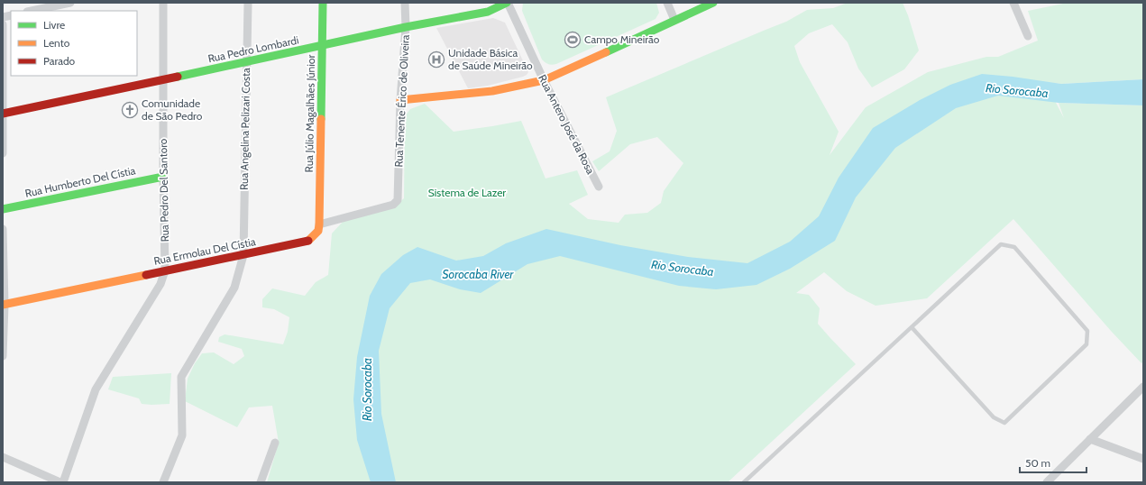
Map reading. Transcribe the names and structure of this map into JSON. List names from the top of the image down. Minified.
{"streets":{"street":["Rua Pedro Lombardi","Rua Tenente Érico de Oliveira","Rua Júlio Magalhães Júnior","Rua Antero José da Rosa","Rua Angelina Pelizari Costa","Rua Humberto Del Cístia","Rua Pedro Del Santoro","Rua Ermolau Del Cístia"]},"crossings":[["Rua Pedro Lombardi","Rua Tenente Érico de Oliveira"],["Rua Pedro Lombardi","Rua Júlio Magalhães Júnior"],["Rua Pedro Lombardi","Rua Antero José da Rosa"],["Rua Pedro Lombardi","Rua Angelina Pelizari Costa"],["Rua Pedro Lombardi","Rua Pedro Del Santoro"],["Rua Tenente Érico de Oliveira","Rua Júlio Magalhães Júnior"],["Rua Tenente Érico de Oliveira","Rua Ermolau Del Cístia"],["Rua Júlio Magalhães Júnior","Rua Ermolau Del Cístia"],["Rua Angelina Pelizari Costa","Rua Ermolau Del Cístia"],["Rua Humberto Del Cístia","Rua Pedro Del Santoro"],["Rua Pedro Del Santoro","Rua Ermolau Del Cístia"]],"water":["Rio Sorocaba","Sorocaba River"],"parks":["Sistema de Lazer"],"places":{"sports":["Campo Mineirão"],"hospital":["Unidade Básica de Saúde Mineirão"],"church":["Comunidade de São Pedro"]},"legend":["Livre","Lento","Parado"],"scale_bar":"50 m"}
